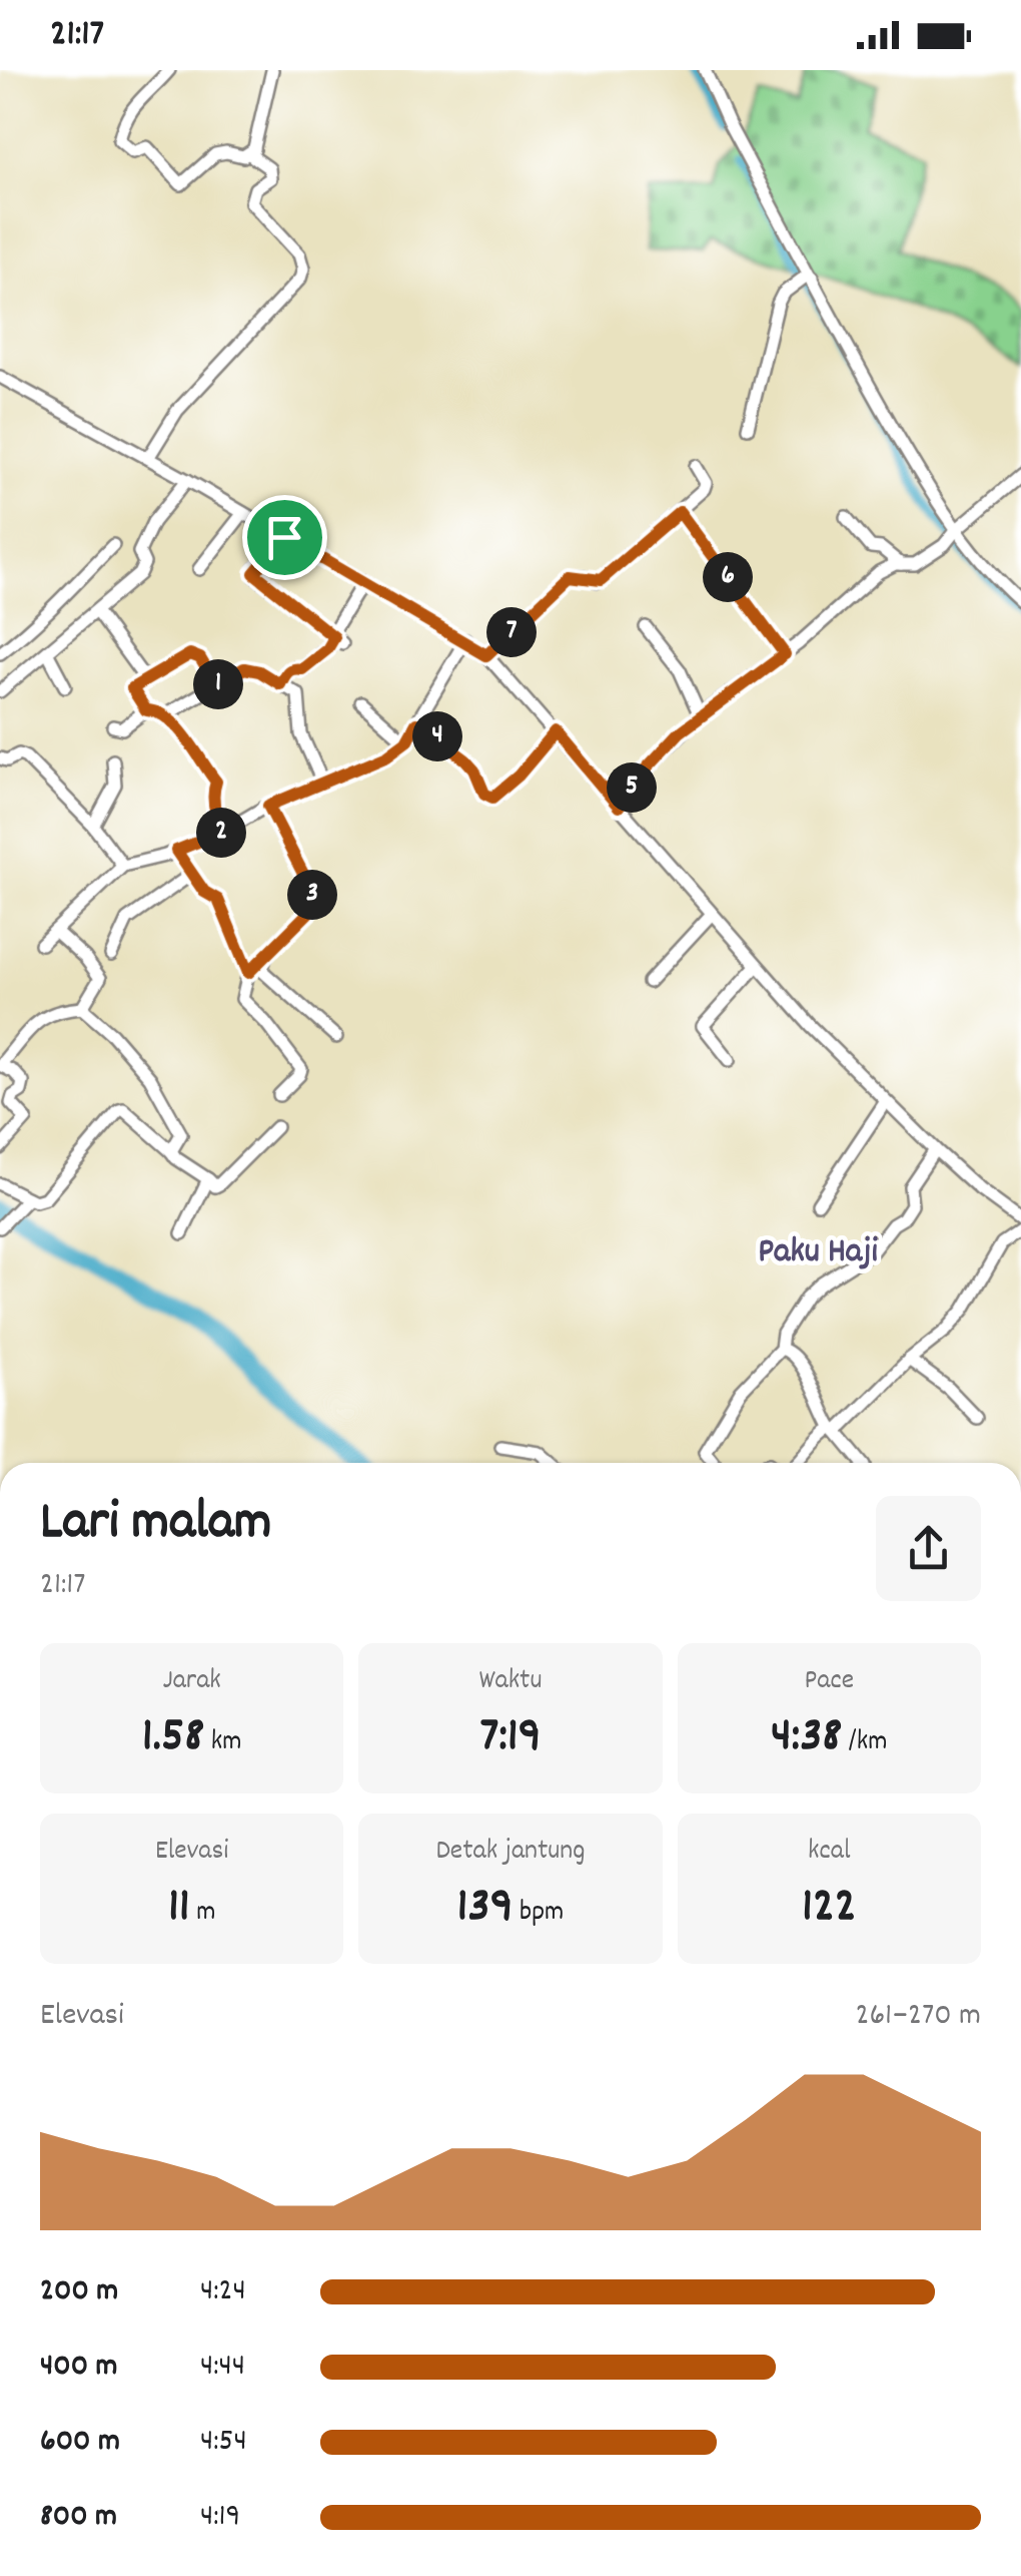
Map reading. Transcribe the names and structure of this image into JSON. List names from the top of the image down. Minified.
{"districts":["Paku Haji"],"page":{"status":"21:17","pins":["6","7","1","4","5","2","3"],"heading":["Lari malam","21:17"],"stats":[["Jarak","1.58 km"],["Waktu","7:19"],["Pace","4:38 /km"],["Elevasi","11 m"],["Detak jantung","139 bpm"],["kcal","122"]],"chart":["Elevasi","261–270 m"],"list":[{"name":"200 m","note":"4:24"},{"name":"400 m","note":"4:44"},{"name":"600 m","note":"4:54"},{"name":"800 m","note":"4:19"}]}}
